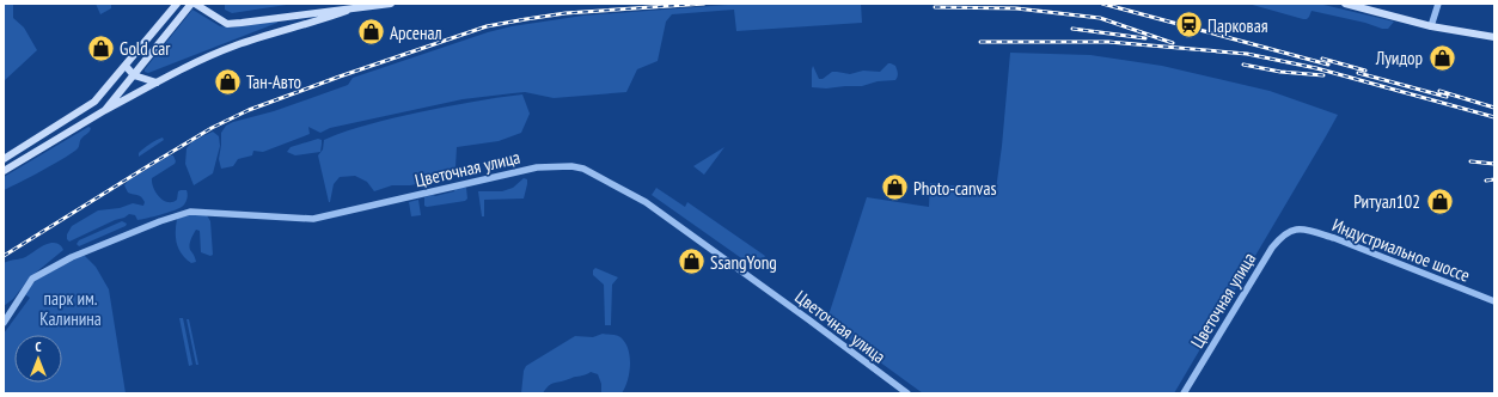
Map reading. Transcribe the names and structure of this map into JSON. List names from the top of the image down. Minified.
{"streets":{"street":["Цветочная улица","Индустриальное шоссе"]},"crossings":[["Цветочная улица","Индустриальное шоссе"]],"parks":["парк им. Калинина"],"places":{"station":["Парковая"],"shop":["Арсенал","Gold car","Луидор","Тан-Авто","Photo-canvas","Ритуал102","SsangYong"]},"north":"top"}
